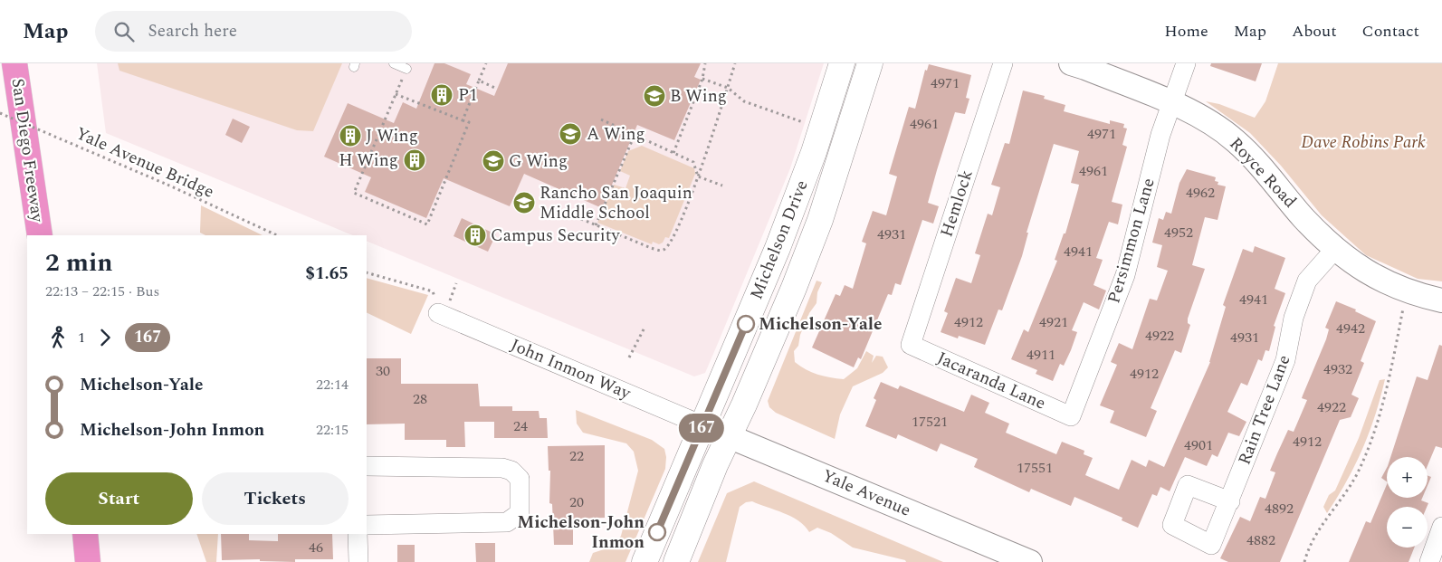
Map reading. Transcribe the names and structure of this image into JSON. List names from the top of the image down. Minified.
{"streets":{"highway":["San Diego Freeway"],"main road":["Michelson Drive"],"street":["Royce Road","Hemlock","Persimmon Lane","John Inmon Way","Jacaranda Lane","Rain Tree Lane","Yale Avenue"],"path":["Yale Avenue Bridge"]},"crossings":[["Royce Road","Persimmon Lane"],["Royce Road","Rain Tree Lane"],["Hemlock","Jacaranda Lane"],["Michelson Drive","John Inmon Way"],["Michelson Drive","Yale Avenue"],["Persimmon Lane","Jacaranda Lane"],["John Inmon Way","Yale Avenue"]],"parks":["Dave Robins Park"],"places":{"building":["P1","J Wing","H Wing","Campus Security"],"school or university":["B Wing","A Wing","G Wing","Rancho San Joaquin Middle School"],"other":["Michelson-Yale","Michelson-John Inmon"]},"lines":["bus line 167"],"house_numbers":["4971","4961","4971","4961","4962","4952","4931","4941","4941","4912","4921","4942","4922","4931","4911","4932","30","4912","28","4922","17521","24","4912","4901","22","17551","20","4892","4882","46"],"page":{"header":"Map","search":"Search here","nav":["Home","Map","About","Contact"],"on_map":"167","heading":["2 min","22:13 – 22:15 · Bus","$1.65"],"legs":["1","167"],"list":[{"name":"Michelson-Yale","value":"22:14"},{"name":"Michelson-John Inmon","value":"22:15"}],"map_buttons":["+","−"],"buttons":["Start","Tickets"]}}
